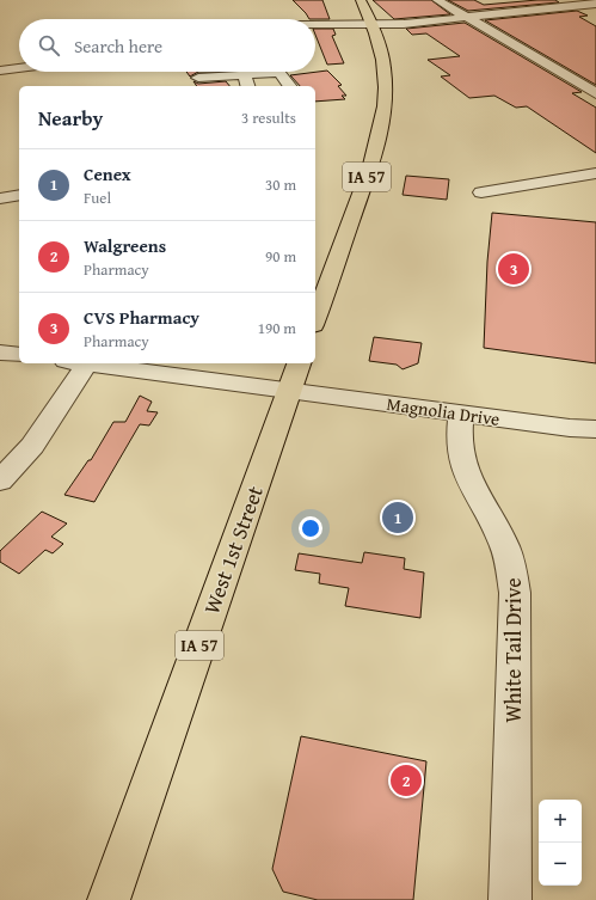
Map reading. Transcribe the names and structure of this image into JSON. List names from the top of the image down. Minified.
{"streets":{"main road":["IA 57","West 1st Street"],"street":["Magnolia Drive","White Tail Drive"]},"crossings":[["Magnolia Drive","West 1st Street"],["Magnolia Drive","White Tail Drive"]],"page":{"search":"Search here","heading":["Nearby","3 results"],"list":[{"mark":"1","name":"Cenex","note":"Fuel","value":"30 m"},{"mark":"2","name":"Walgreens","note":"Pharmacy","value":"90 m"},{"mark":"3","name":"CVS Pharmacy","note":"Pharmacy","value":"190 m"}],"pins":["3","1","2"],"map_buttons":["+","−"]}}
